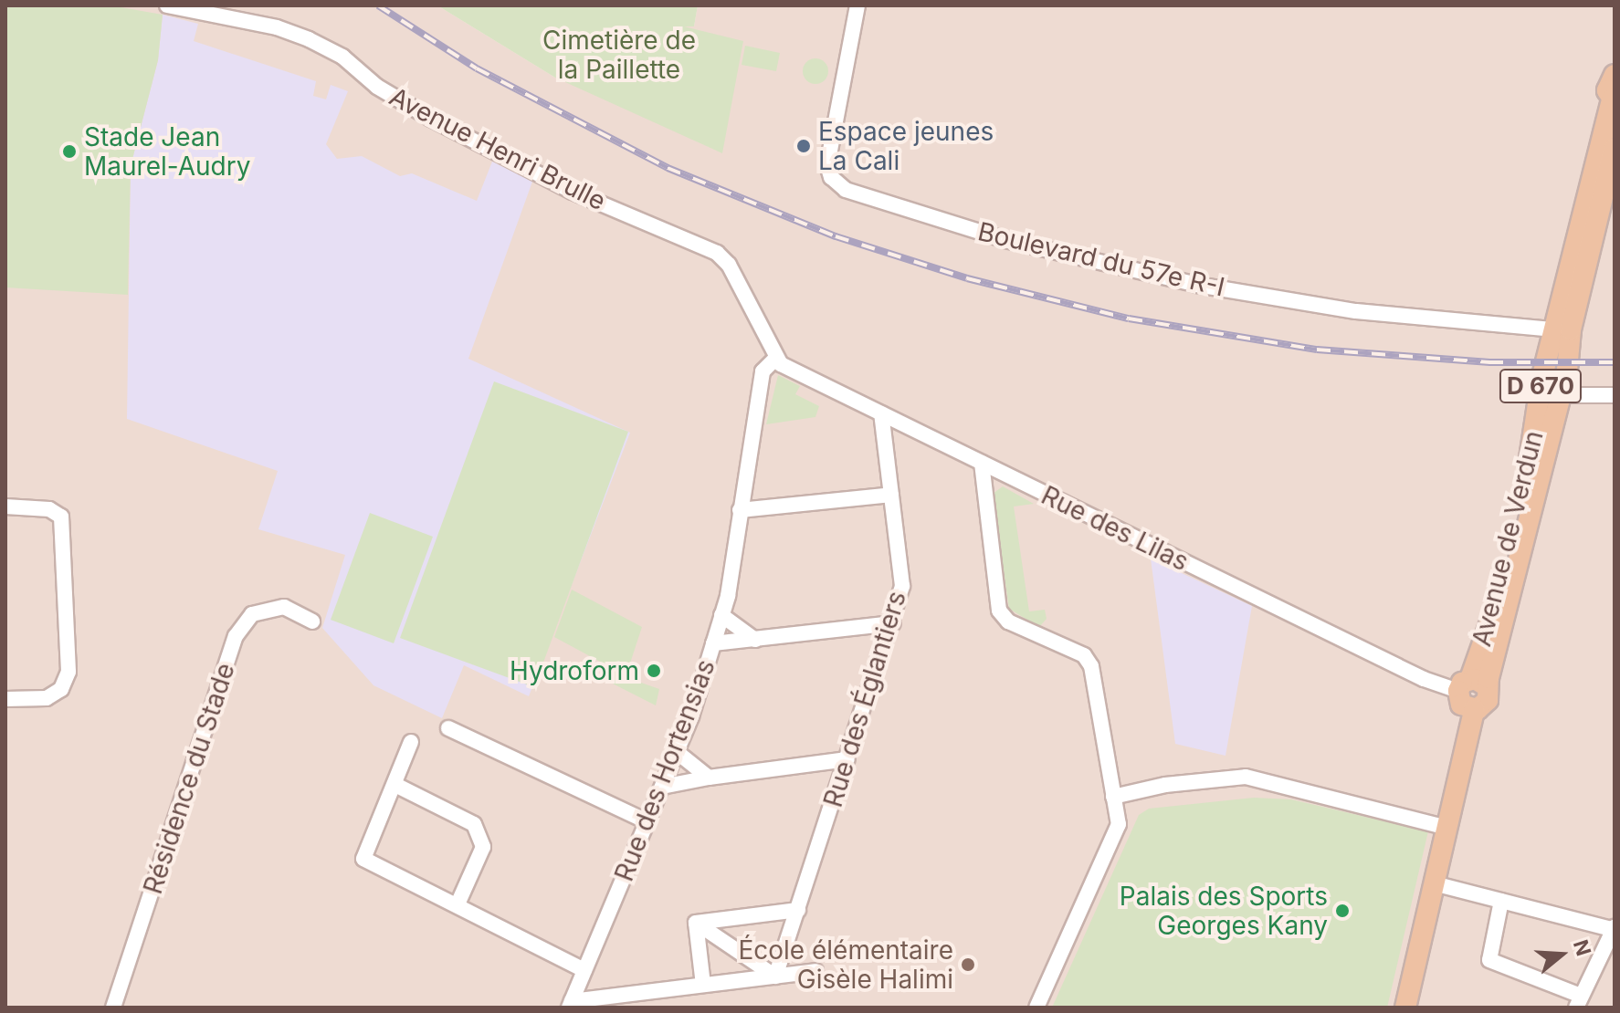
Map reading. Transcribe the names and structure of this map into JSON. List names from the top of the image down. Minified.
{"streets":{"main road":["D 670","Avenue de Verdun"],"street":["Avenue Henri Brulle","Boulevard du 57e R-I","Rue des Lilas","Rue des Églantiers","Rue des Hortensias","Résidence du Stade"]},"crossings":[["Avenue Henri Brulle","Rue des Lilas"],["Avenue Henri Brulle","Rue des Hortensias"],["Boulevard du 57e R-I","Avenue de Verdun"],["Rue des Lilas","Avenue de Verdun"],["Rue des Lilas","Rue des Églantiers"],["Rue des Lilas","Rue des Hortensias"]],"parks":["Cimetière de la Paillette"],"places":["Espace jeunes La Cali","Stade Jean Maurel-Audry","Hydroform","Palais des Sports Georges Kany","École élémentaire Gisèle Halimi"],"north":"right"}
